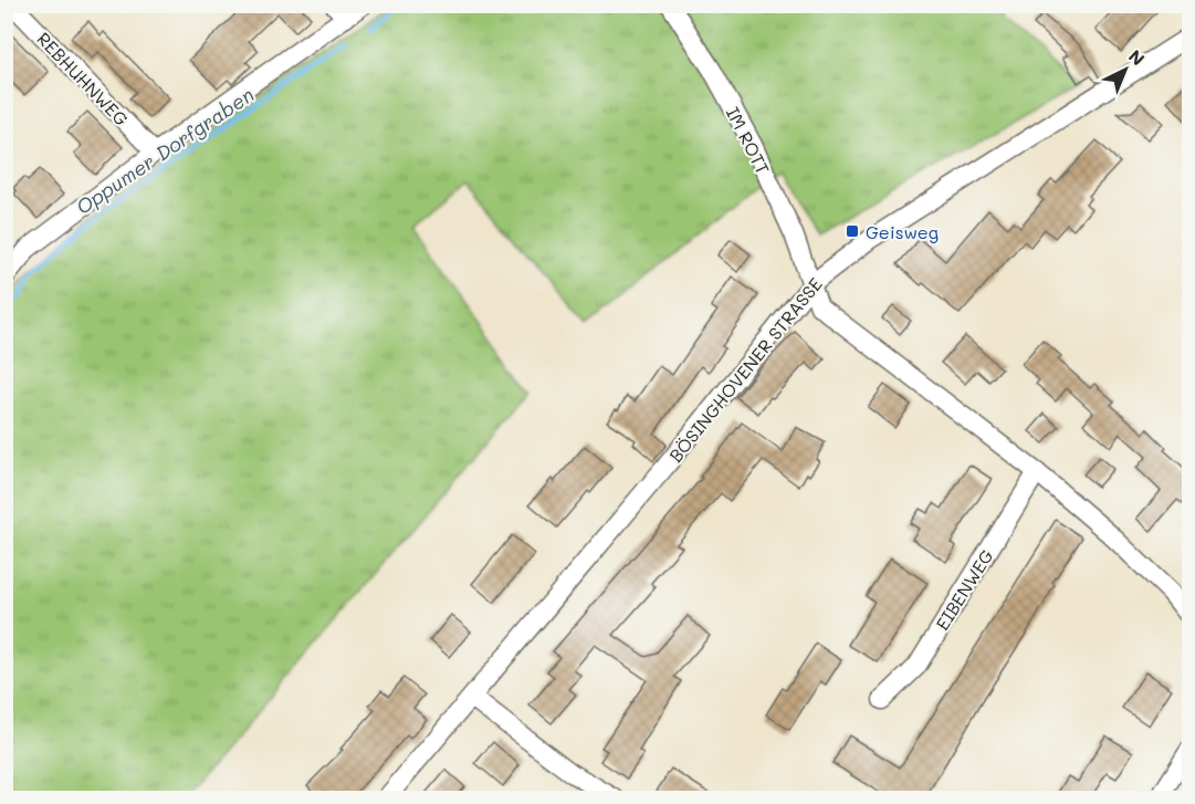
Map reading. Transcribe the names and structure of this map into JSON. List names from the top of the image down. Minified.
{"streets":{"street":["REBHUHNWEG","IM ROTT","BÖSINGHOVENER STRASSE","EIBENWEG"]},"crossings":[["IM ROTT","BÖSINGHOVENER STRASSE"]],"water":["Oppumer Dorfgraben"],"places":{"transit":["Geisweg"]},"north":"top right"}
